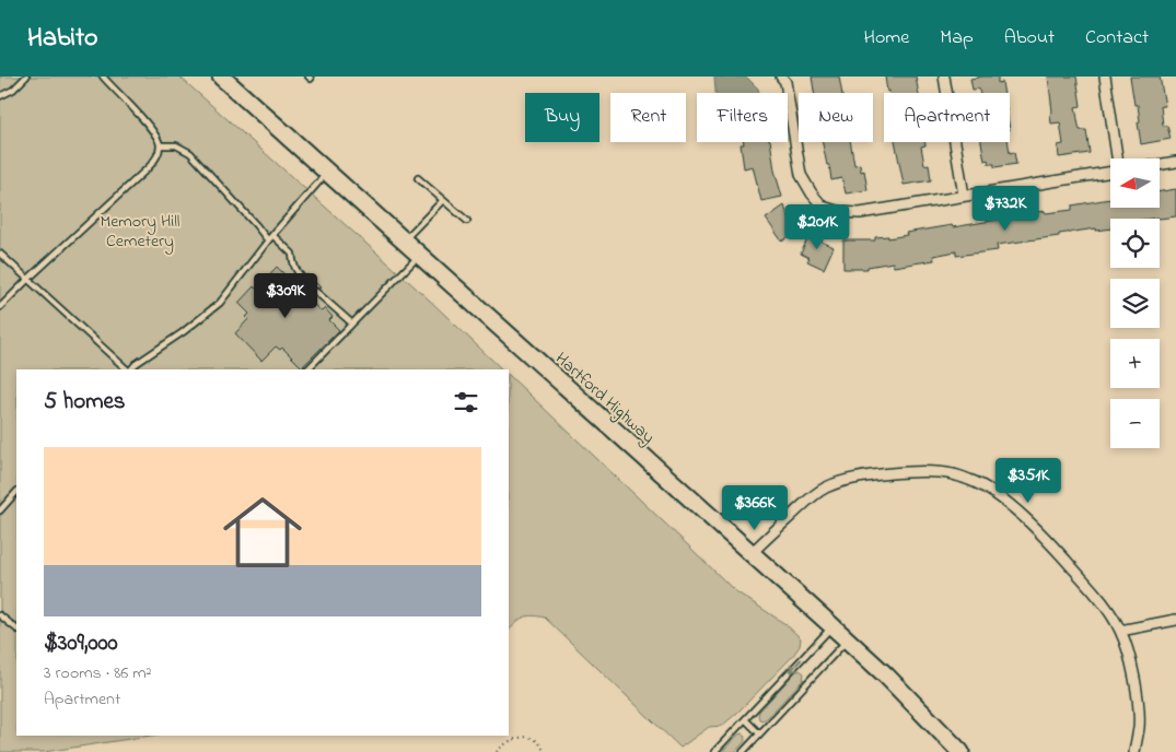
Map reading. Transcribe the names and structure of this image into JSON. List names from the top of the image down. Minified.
{"streets":{"main road":["Hartford Highway"]},"parks":["Memory Hill Cemetery"],"north":"left","page":{"header":"Habito","nav":["Home","Map","About","Contact"],"chip":["Buy","Rent","Filters","New","Apartment"],"map_buttons":["+","−"],"price":["$732K","$201K","$309K","$351K","$366K"],"heading":"5 homes","list":[{"name":"$309,000","note":"3 rooms · 86 m² · Apartment"}]}}
